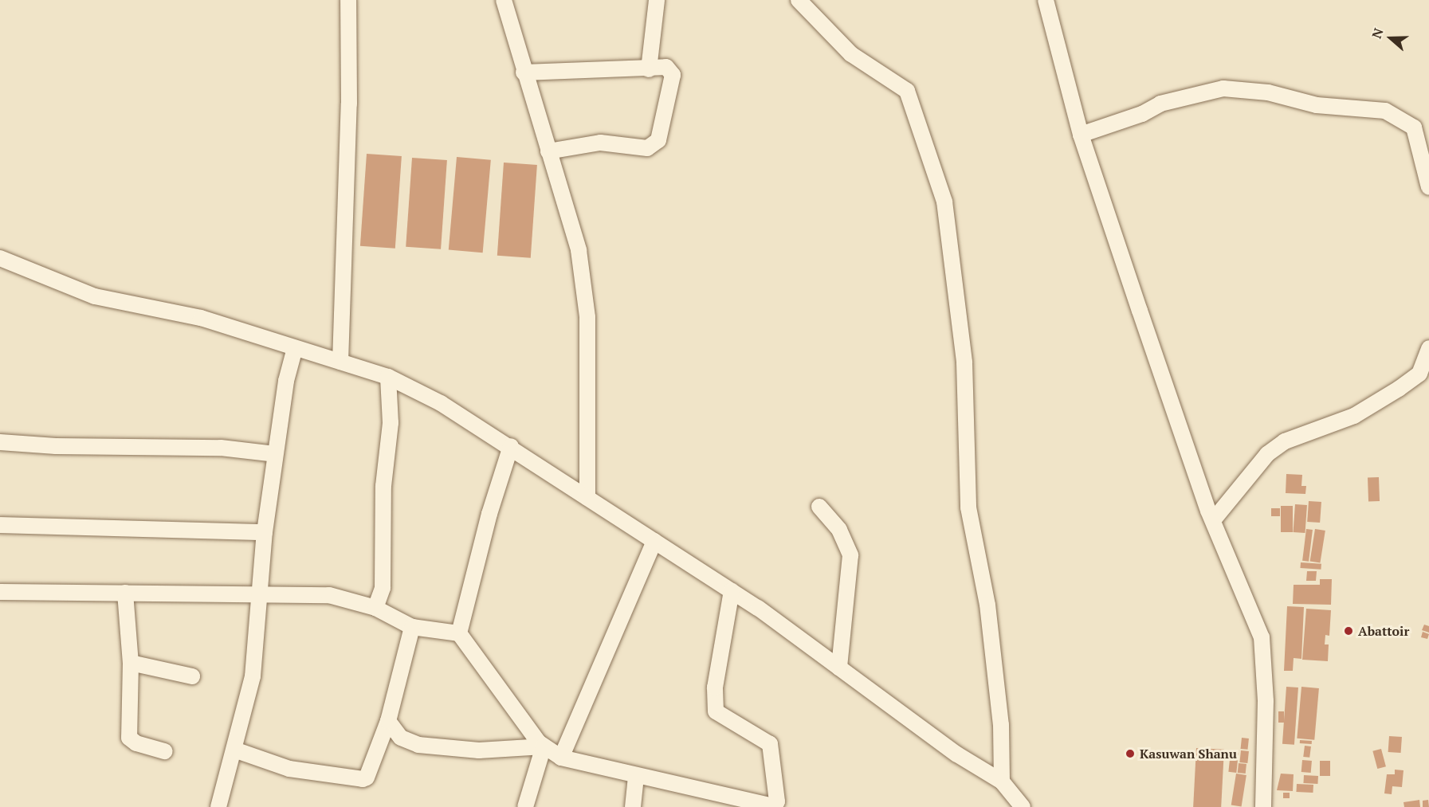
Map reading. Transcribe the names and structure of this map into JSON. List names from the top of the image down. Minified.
{"places":["Abattoir","Kasuwan Shanu"],"north":"left"}
